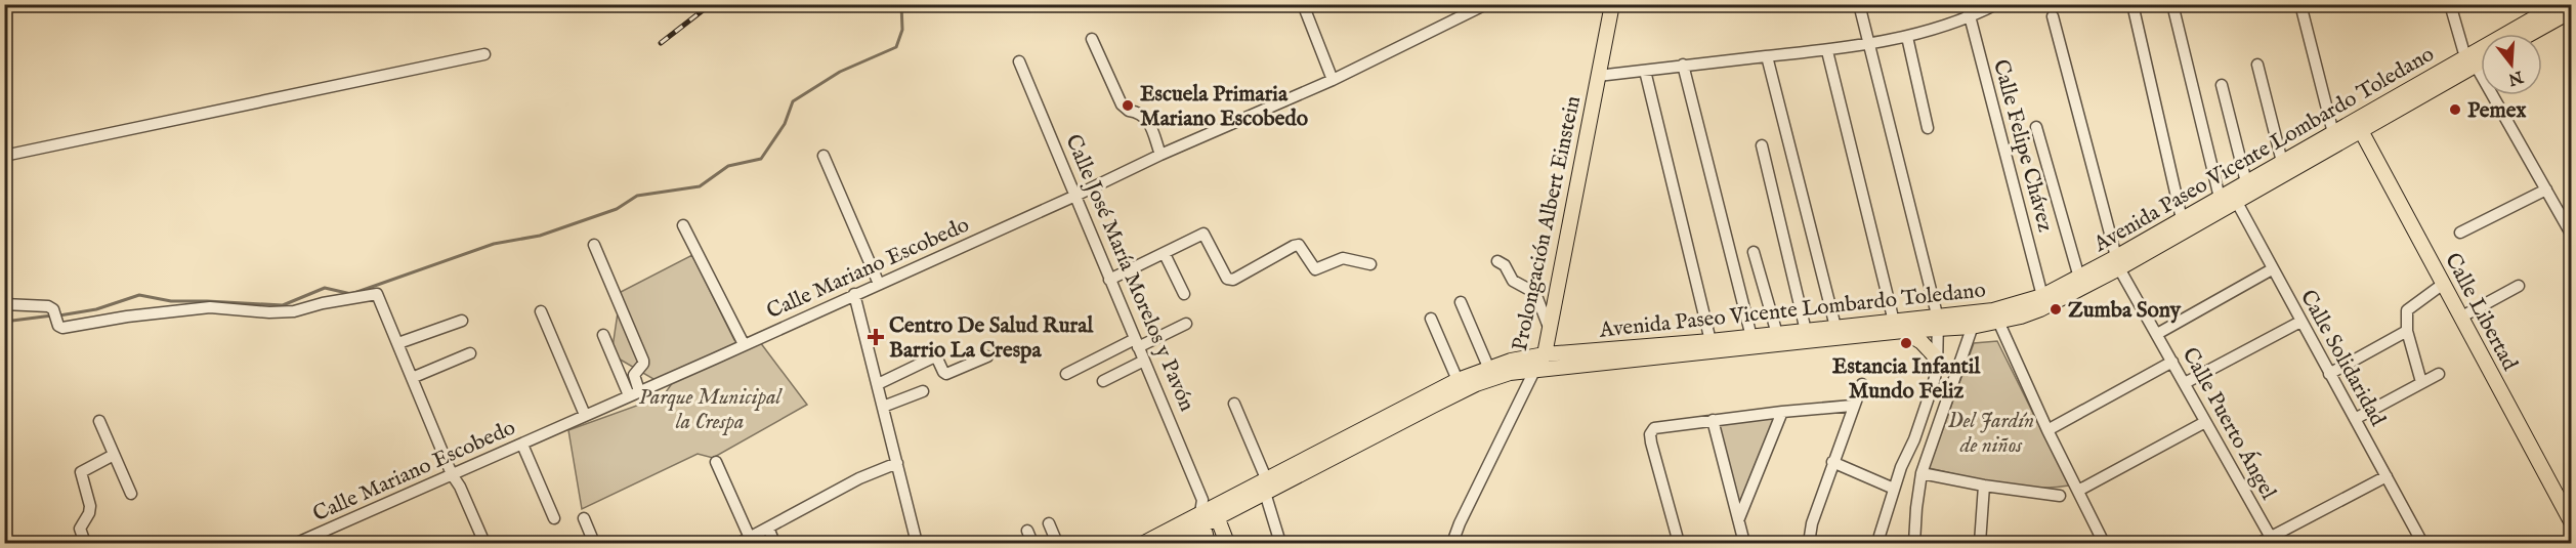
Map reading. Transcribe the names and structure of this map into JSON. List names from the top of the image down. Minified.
{"streets":{"main road":["Avenida Paseo Vicente Lombardo Toledano","Prolongación Albert Einstein","Calle José María Morelos y Pavón","Calle Libertad"],"street":["Calle Felipe Chávez","Calle Mariano Escobedo","Calle Solidaridad","Calle Puerto Ángel"]},"crossings":[["Calle Felipe Chávez","Avenida Paseo Vicente Lombardo Toledano"],["Avenida Paseo Vicente Lombardo Toledano","Prolongación Albert Einstein"],["Avenida Paseo Vicente Lombardo Toledano","Calle José María Morelos y Pavón"],["Avenida Paseo Vicente Lombardo Toledano","Calle Libertad"],["Avenida Paseo Vicente Lombardo Toledano","Calle Solidaridad"],["Avenida Paseo Vicente Lombardo Toledano","Calle Puerto Ángel"],["Calle Mariano Escobedo","Calle José María Morelos y Pavón"]],"parks":["Parque Municipal la Crespa","Del Jardín de niños"],"places":{"other":["Escuela Primaria Mariano Escobedo","Pemex","Zumba Sony","Estancia Infantil Mundo Feliz"],"health":["Centro De Salud Rural Barrio La Crespa"]},"north":"bottom"}
